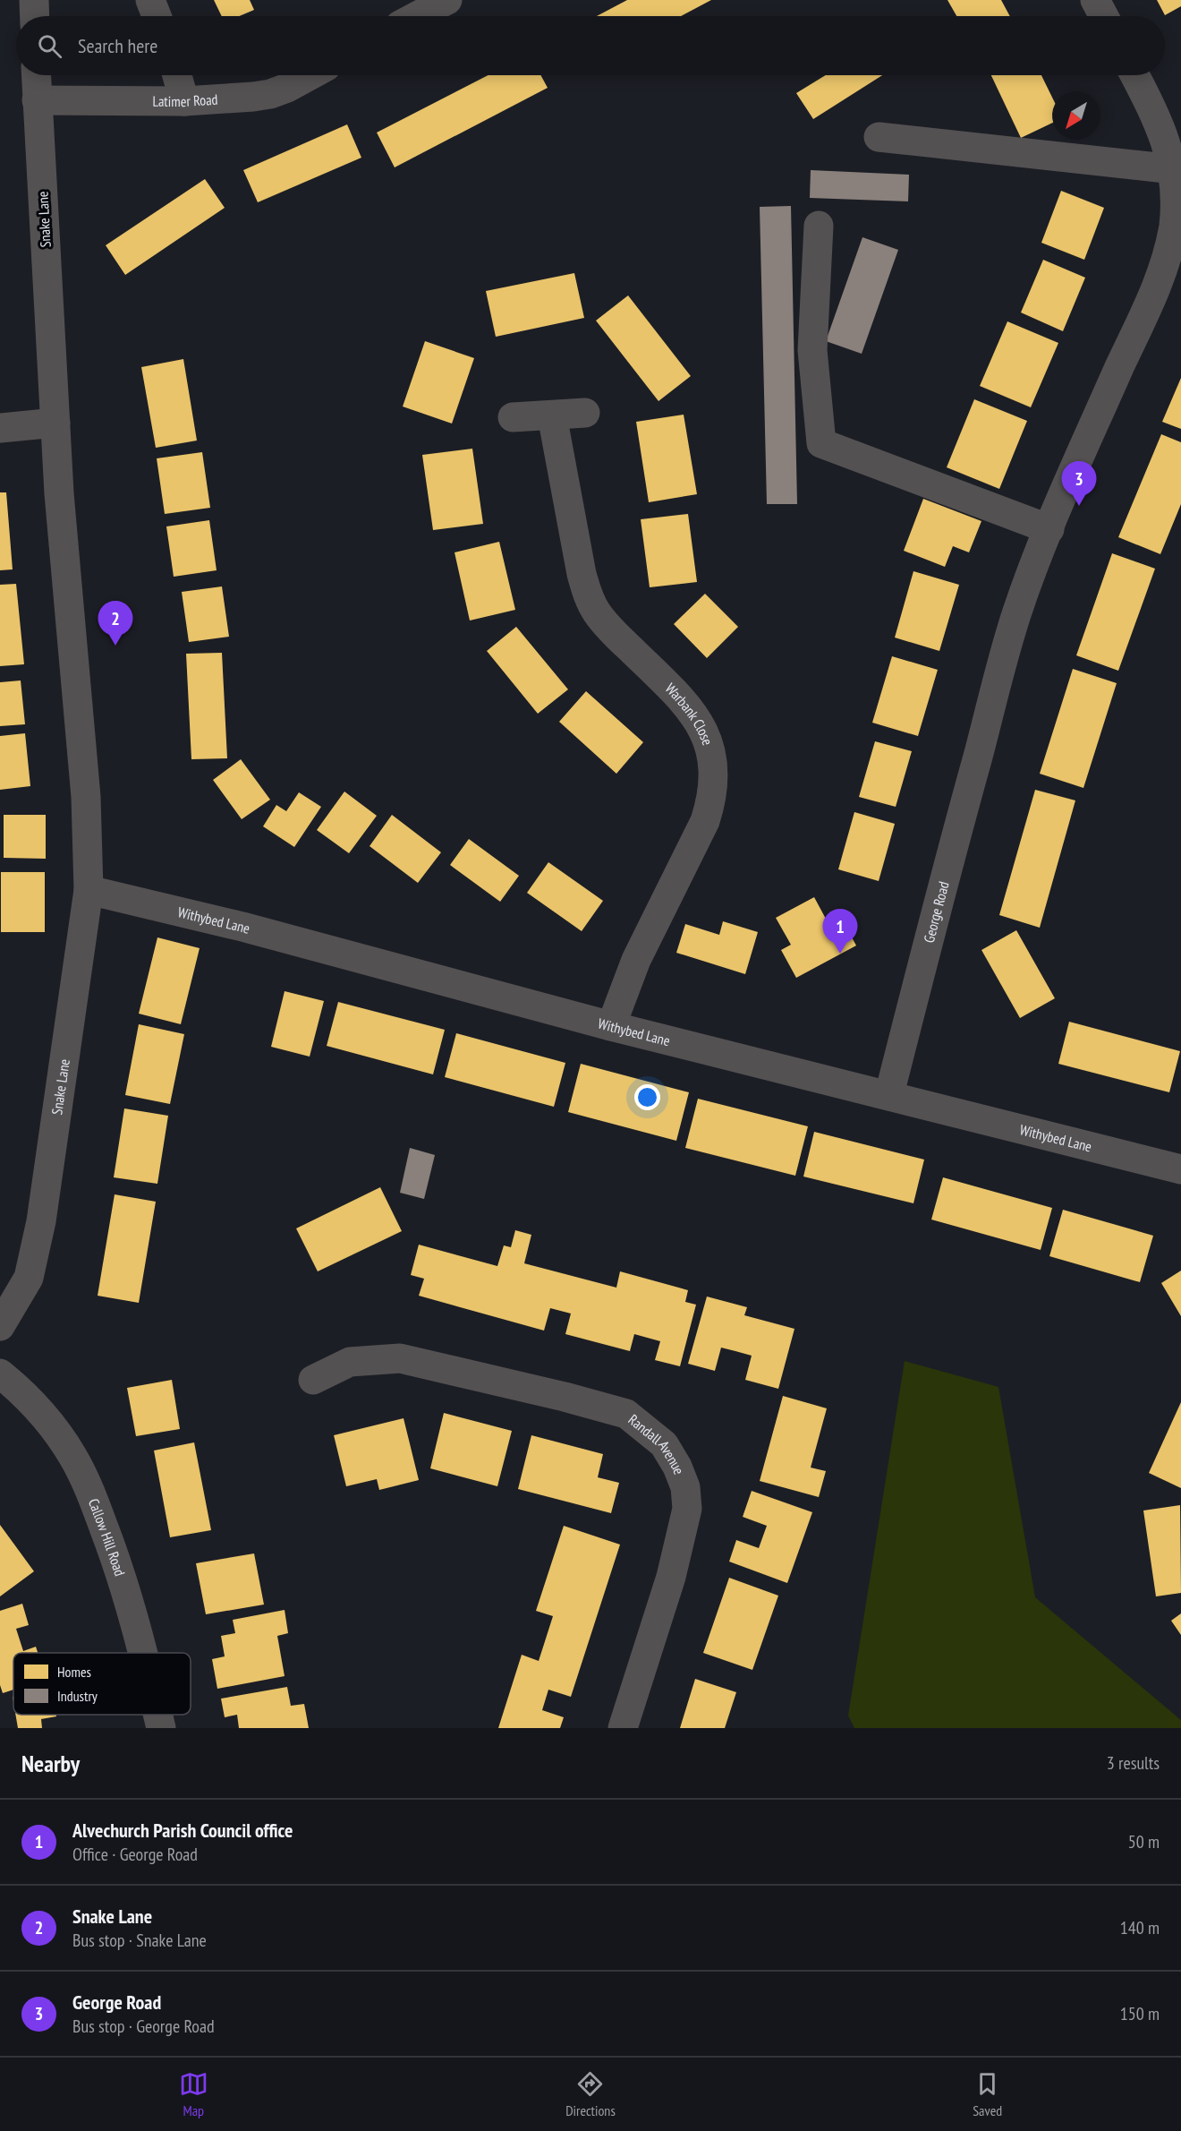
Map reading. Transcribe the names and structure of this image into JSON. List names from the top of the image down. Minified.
{"streets":{"street":["Latimer Road","Snake Lane","Warbank Close","George Road","Withybed Lane","Randall Avenue","Callow Hill Road"]},"crossings":[["Latimer Road","Snake Lane"],["Snake Lane","Withybed Lane"],["Warbank Close","Withybed Lane"],["George Road","Withybed Lane"]],"legend":["Homes","Industry"],"north":"bottom left","page":{"search":"Search here","pins":["3","2","1"],"heading":["Nearby","3 results"],"list":[{"mark":"1","name":"Alvechurch Parish Council office","note":"Office · George Road","value":"50 m"},{"mark":"2","name":"Snake Lane","note":"Bus stop · Snake Lane","value":"140 m"},{"mark":"3","name":"George Road","note":"Bus stop · George Road","value":"150 m"}],"nav":["Map","Directions","Saved"]}}
